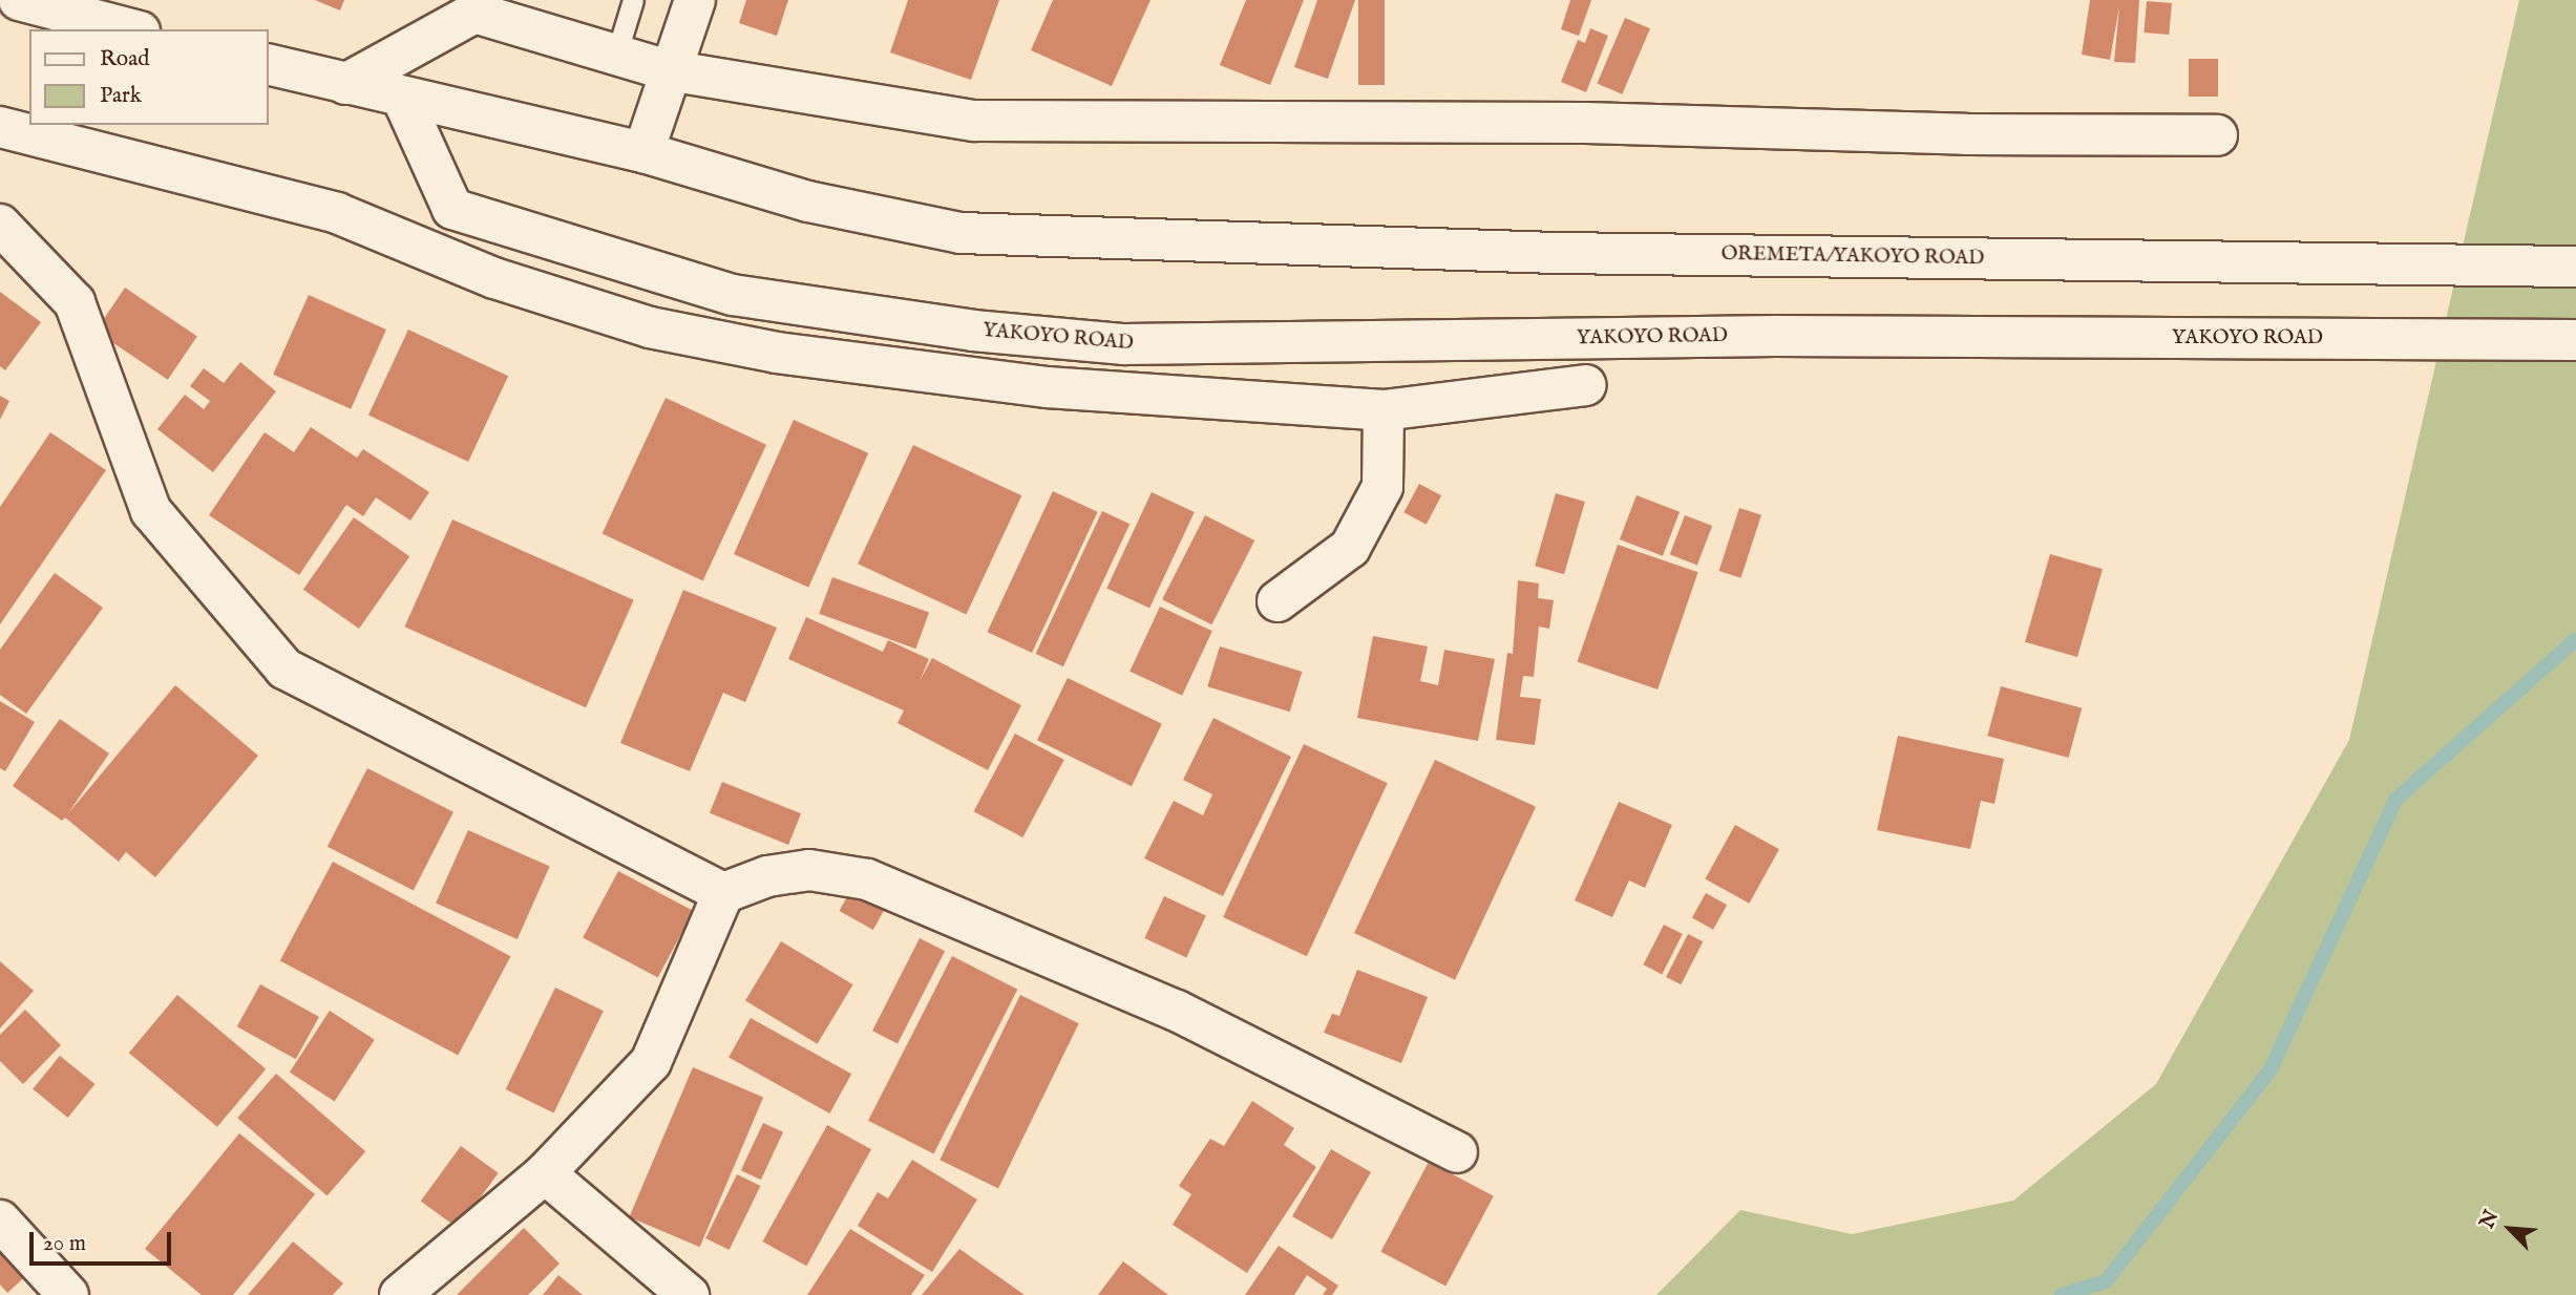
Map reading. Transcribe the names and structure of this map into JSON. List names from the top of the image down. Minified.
{"streets":{"street":["OREMETA/YAKOYO ROAD","YAKOYO ROAD"]},"crossings":[["OREMETA/YAKOYO ROAD","YAKOYO ROAD"]],"legend":["Road","Park"],"scale_bar":"20 m","north":"top left"}
